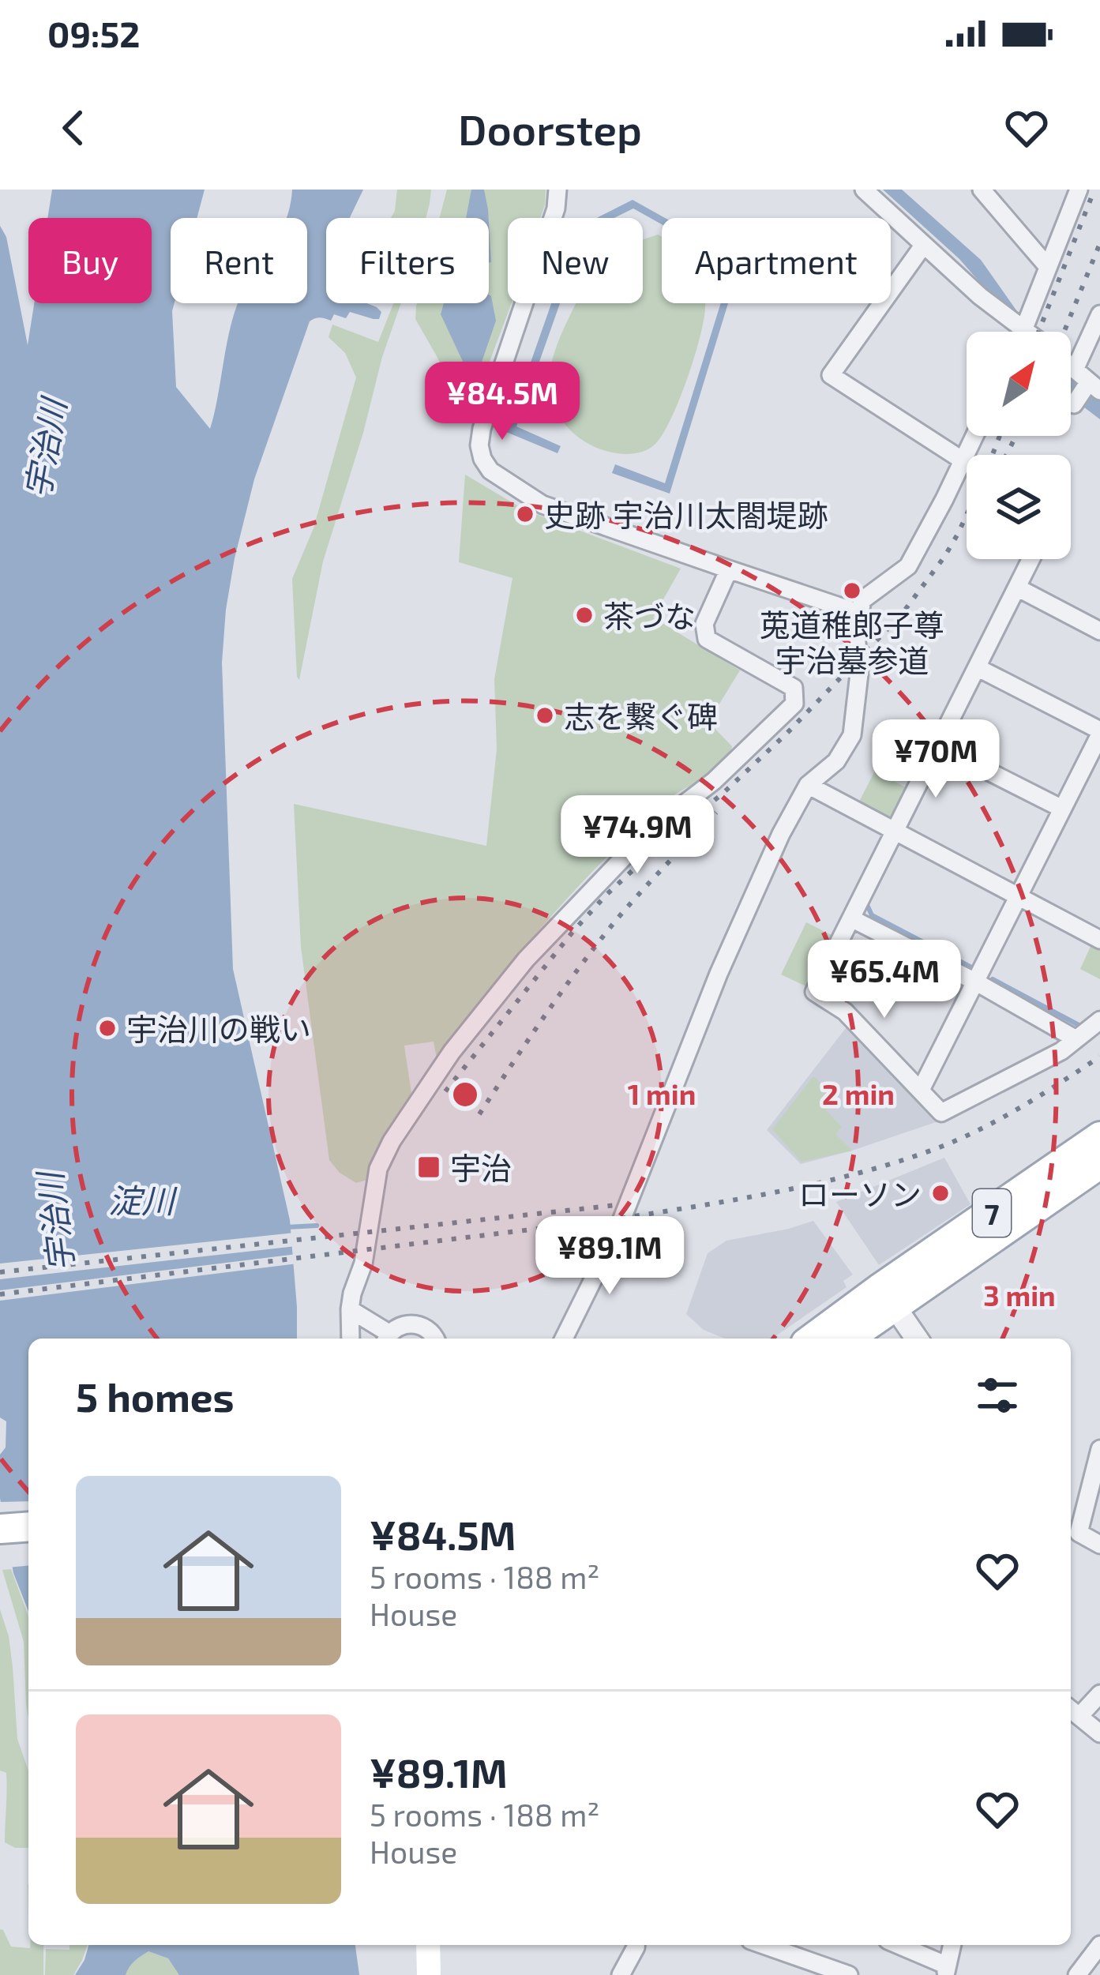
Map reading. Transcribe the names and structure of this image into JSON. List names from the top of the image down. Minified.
{"streets":{"main road":["7"]},"water":["宇治川","淀川"],"places":{"other":["史跡 宇治川太閤堤跡","莵道稚郎子尊 宇治墓参道","茶づな","志を繋ぐ碑","宇治川の戦い","ローソン"],"transit":["宇治"]},"north":"top right","page":{"status":"09:52","header":"Doorstep","chip":["Buy","Rent","Filters","New","Apartment"],"price":["¥84.5M","¥70M","¥74.9M","¥65.4M","¥89.1M"],"heading":"5 homes","list":[{"name":"¥84.5M","note":"5 rooms · 188 m² · House"},{"name":"¥89.1M","note":"5 rooms · 188 m² · House"}]},"rings":["1 min","2 min","3 min"]}
